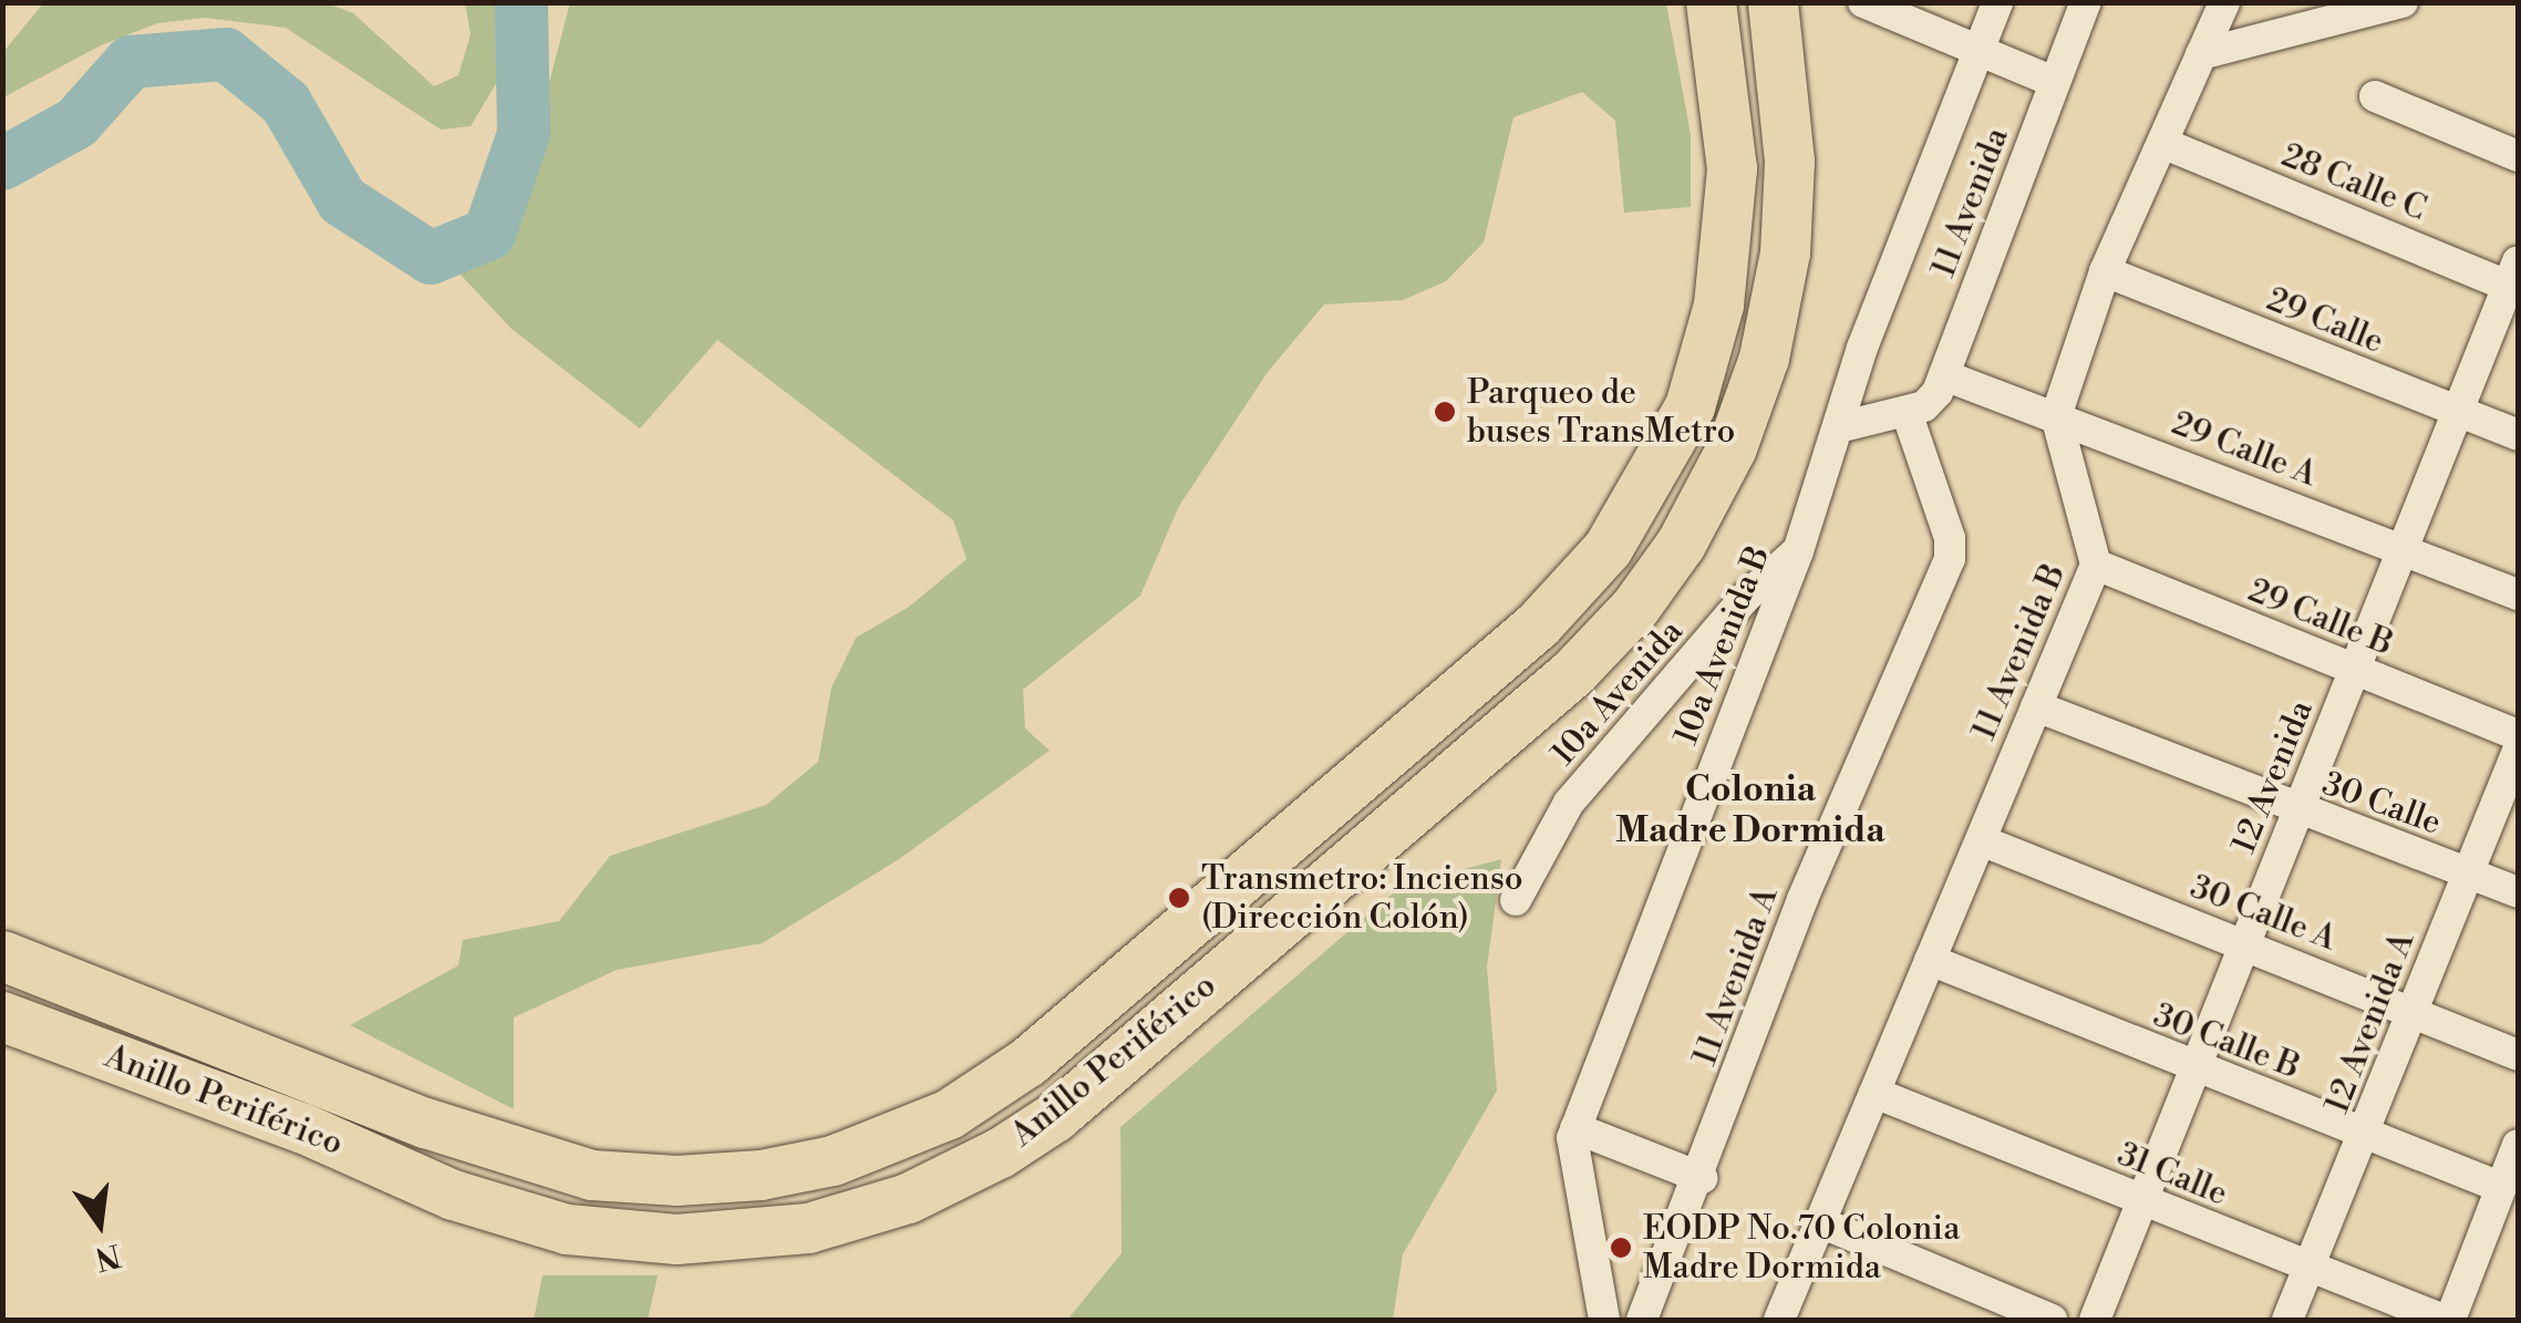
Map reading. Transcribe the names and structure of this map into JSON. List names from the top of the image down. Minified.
{"streets":{"highway":["Anillo Periférico"],"street":["28 Calle C","11 Avenida","29 Calle","29 Calle A","29 Calle B","10a Avenida B","11 Avenida B","10a Avenida","12 Avenida","30 Calle","30 Calle A","11 Avenida A","12 Avenida A","30 Calle B","31 Calle"]},"crossings":[["28 Calle C","12 Avenida"],["11 Avenida","29 Calle A"],["11 Avenida","11 Avenida A"],["29 Calle","12 Avenida"],["29 Calle A","11 Avenida B"],["29 Calle A","12 Avenida"],["29 Calle B","11 Avenida B"],["29 Calle B","12 Avenida"],["10a Avenida B","10a Avenida"],["11 Avenida B","30 Calle"],["11 Avenida B","30 Calle A"],["11 Avenida B","30 Calle B"],["11 Avenida B","31 Calle"],["12 Avenida","30 Calle"],["12 Avenida","30 Calle A"],["12 Avenida","30 Calle B"],["12 Avenida","31 Calle"],["30 Calle","12 Avenida A"],["30 Calle A","12 Avenida A"],["12 Avenida A","30 Calle B"],["12 Avenida A","31 Calle"]],"districts":["Colonia Madre Dormida"],"places":["Parqueo de buses TransMetro","Transmetro: Incienso (Dirección Colón)","EODP No.70 Colonia Madre Dormida"],"north":"bottom"}
